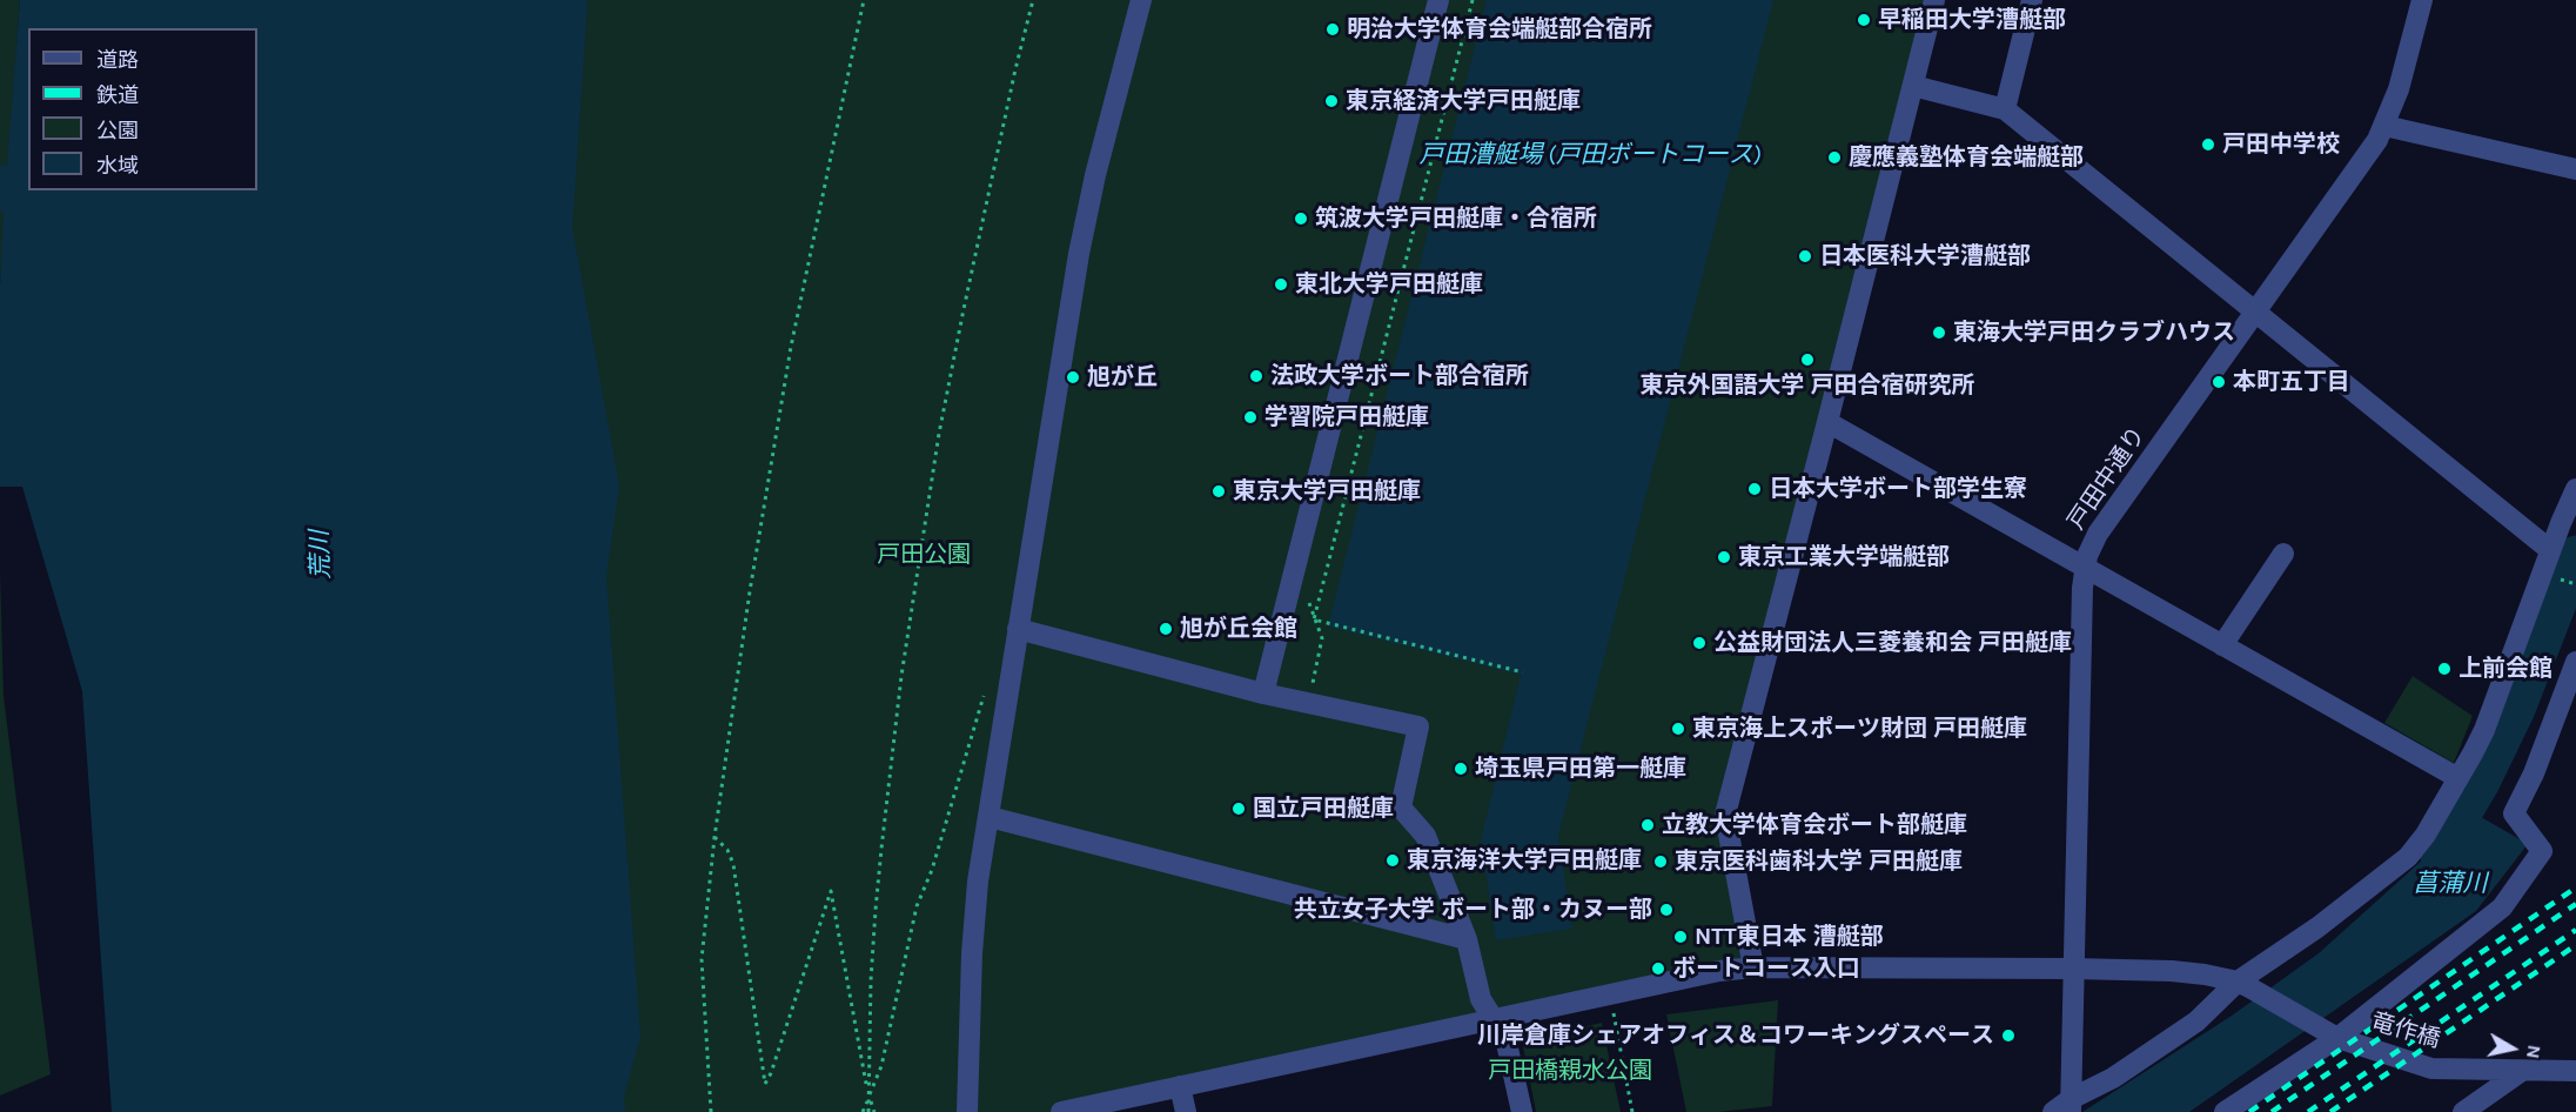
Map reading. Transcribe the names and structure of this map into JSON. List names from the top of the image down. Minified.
{"streets":{"street":["戸田中通り","竜作橋"]},"crossings":[["戸田中通り","竜作橋"]],"water":["戸田漕艇場 (戸田ボートコース)","荒川","菖蒲川"],"parks":["戸田公園","戸田橋親水公園"],"places":["早稲田大学漕艇部","明治大学体育会端艇部合宿所","東京経済大学戸田艇庫","戸田中学校","慶應義塾体育会端艇部","筑波大学戸田艇庫・合宿所","日本医科大学漕艇部","東北大学戸田艇庫","東海大学戸田クラブハウス","東京外国語大学 戸田合宿研究所","法政大学ボート部合宿所","旭が丘","本町五丁目","学習院戸田艇庫","日本大学ボート部学生寮","東京大学戸田艇庫","東京工業大学端艇部","旭が丘会館","公益財団法人三菱養和会 戸田艇庫","上前会館","東京海上スポーツ財団 戸田艇庫","埼玉県戸田第一艇庫","国立戸田艇庫","立教大学体育会ボート部艇庫","東京海洋大学戸田艇庫","東京医科歯科大学 戸田艇庫","共立女子大学 ボート部・カヌー部","NTT東日本 漕艇部","ボートコース入口","川岸倉庫シェアオフィス＆コワーキングスペース"],"legend":["道路","鉄道","公園","水域"],"north":"right"}
